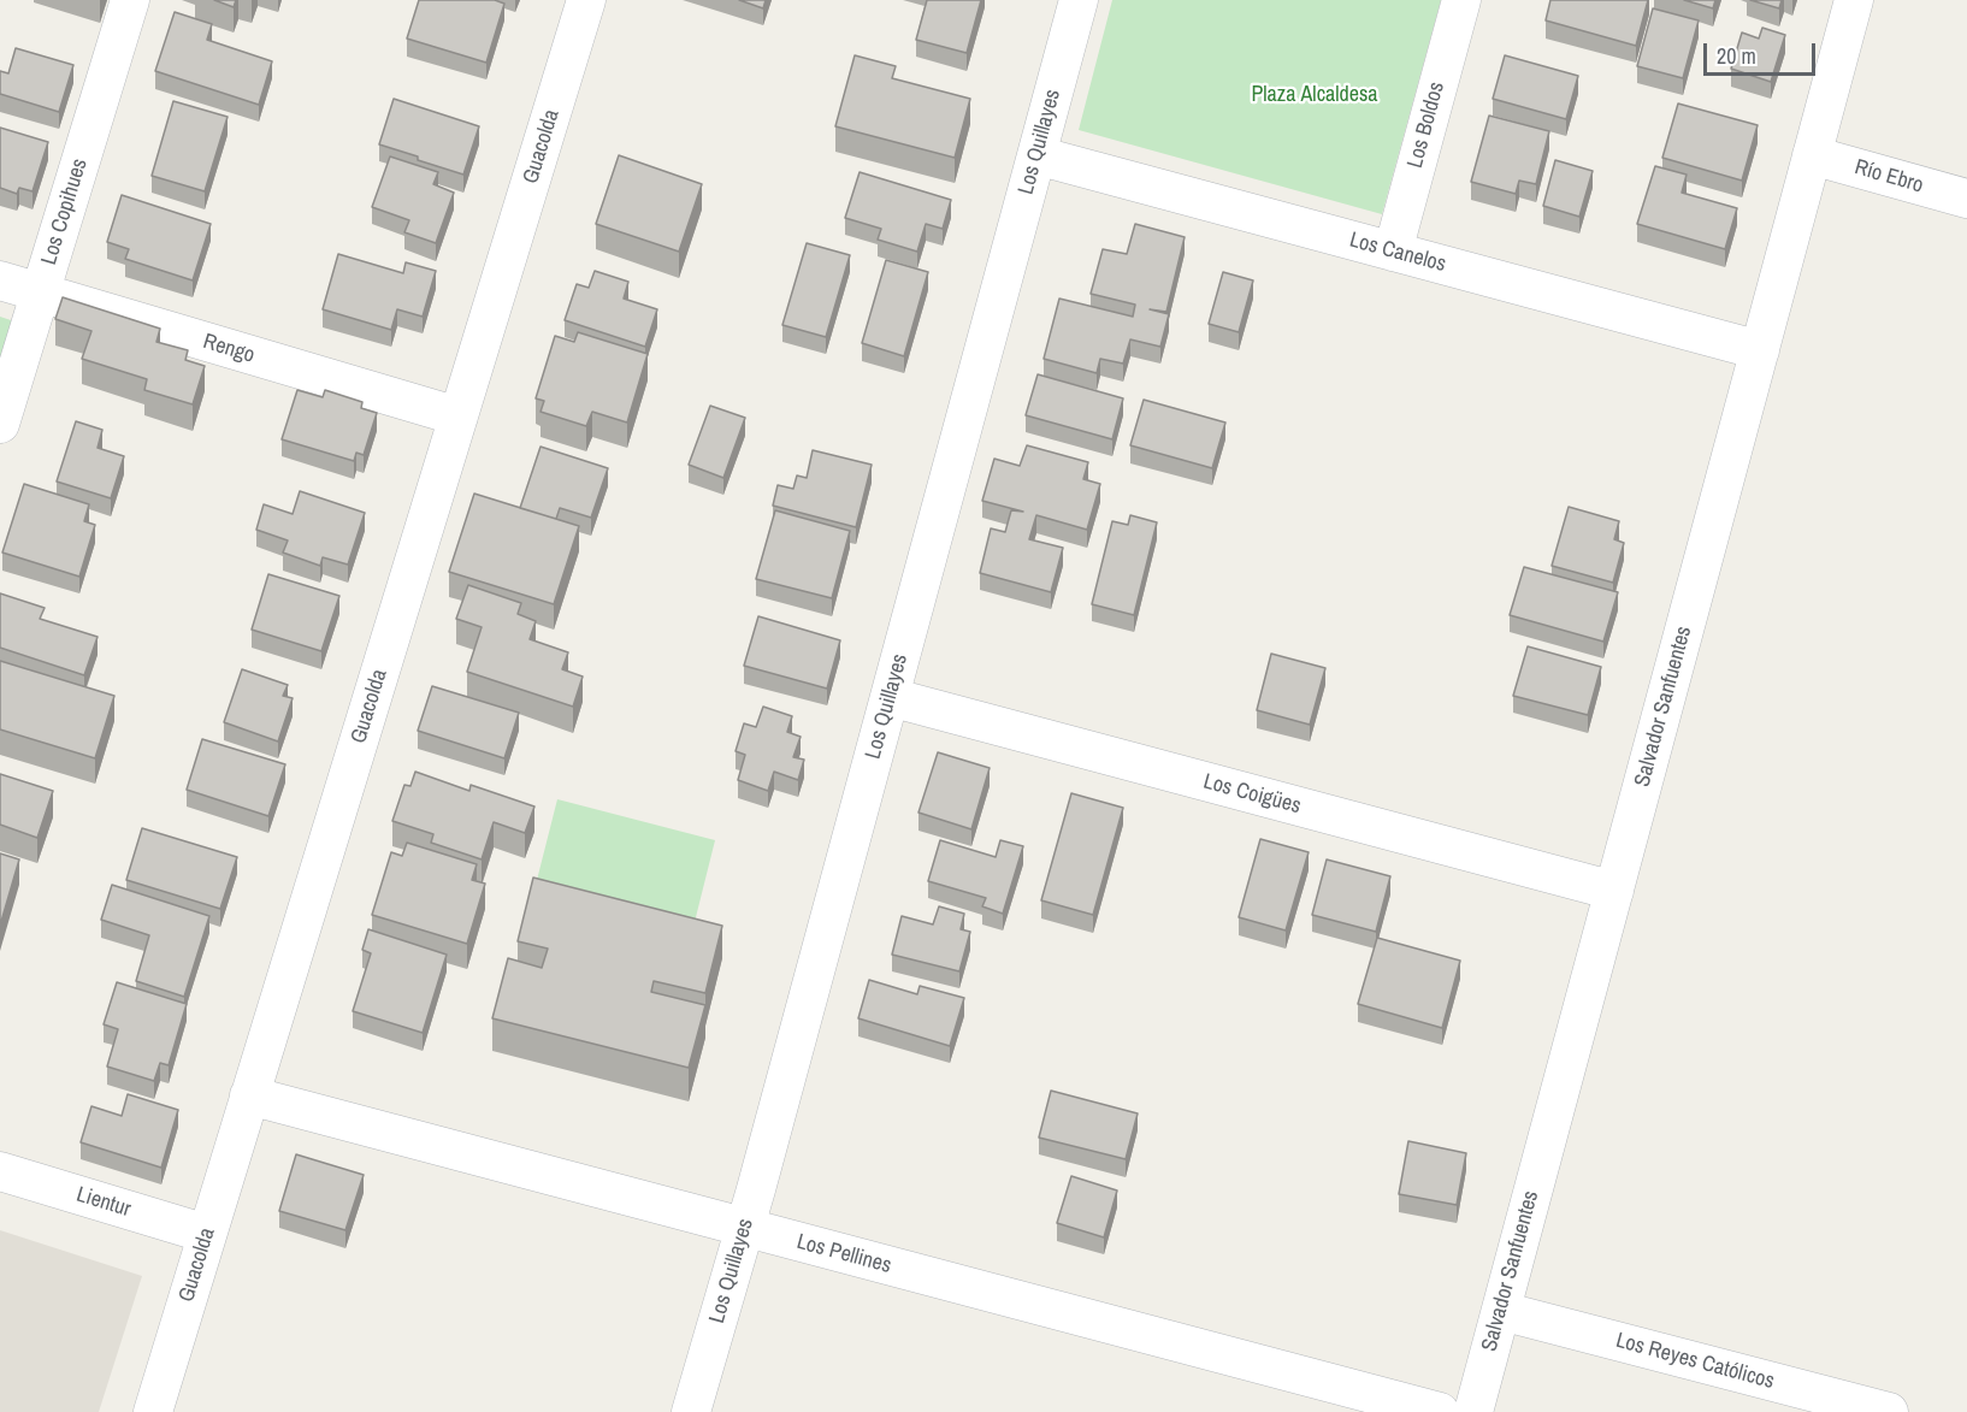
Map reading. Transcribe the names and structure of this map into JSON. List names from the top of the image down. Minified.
{"streets":{"street":["Los Boldos","Los Quillayes","Guacolda","Río Ebro","Los Copihues","Los Canelos","Rengo","Salvador Sanfuentes","Los Coigües","Lientur","Los Pellines","Los Reyes Católicos"]},"crossings":[["Los Boldos","Los Canelos"],["Los Quillayes","Los Canelos"],["Los Quillayes","Los Coigües"],["Los Quillayes","Los Pellines"],["Guacolda","Rengo"],["Guacolda","Lientur"],["Guacolda","Los Pellines"],["Río Ebro","Salvador Sanfuentes"],["Los Copihues","Rengo"],["Los Canelos","Salvador Sanfuentes"],["Salvador Sanfuentes","Los Coigües"],["Salvador Sanfuentes","Los Reyes Católicos"]],"parks":["Plaza Alcaldesa"],"scale_bar":"20 m"}
